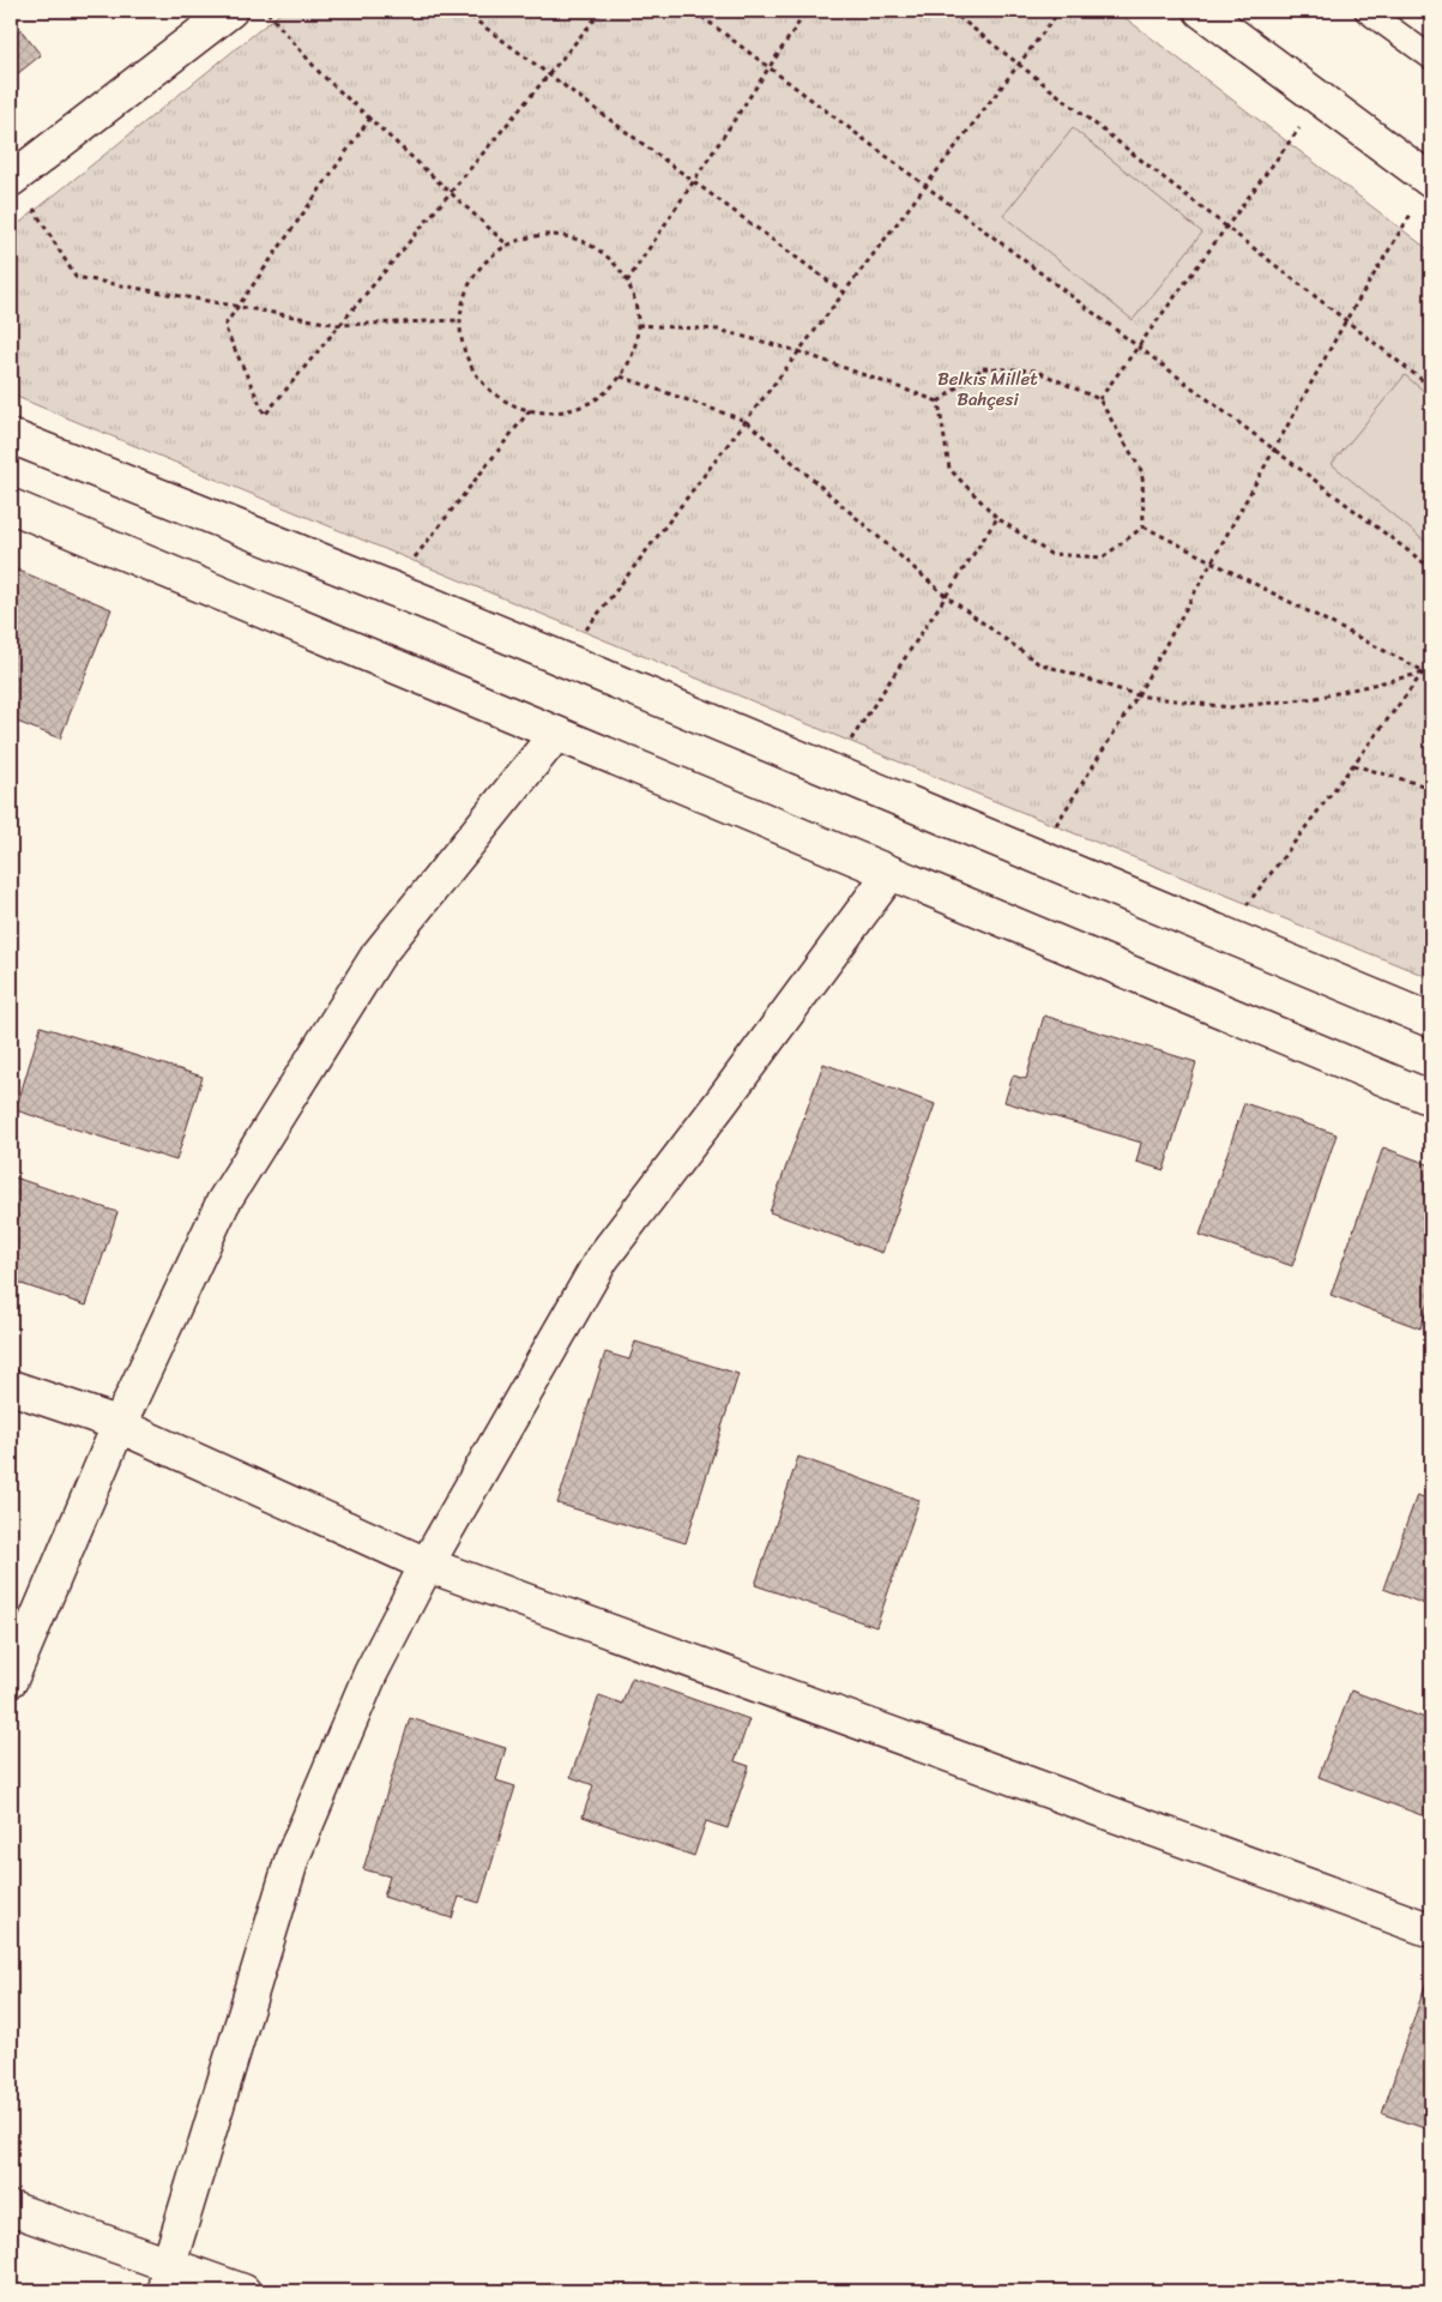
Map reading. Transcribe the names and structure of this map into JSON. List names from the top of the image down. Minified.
{"parks":["Belkıs Millet Bahçesi"]}
